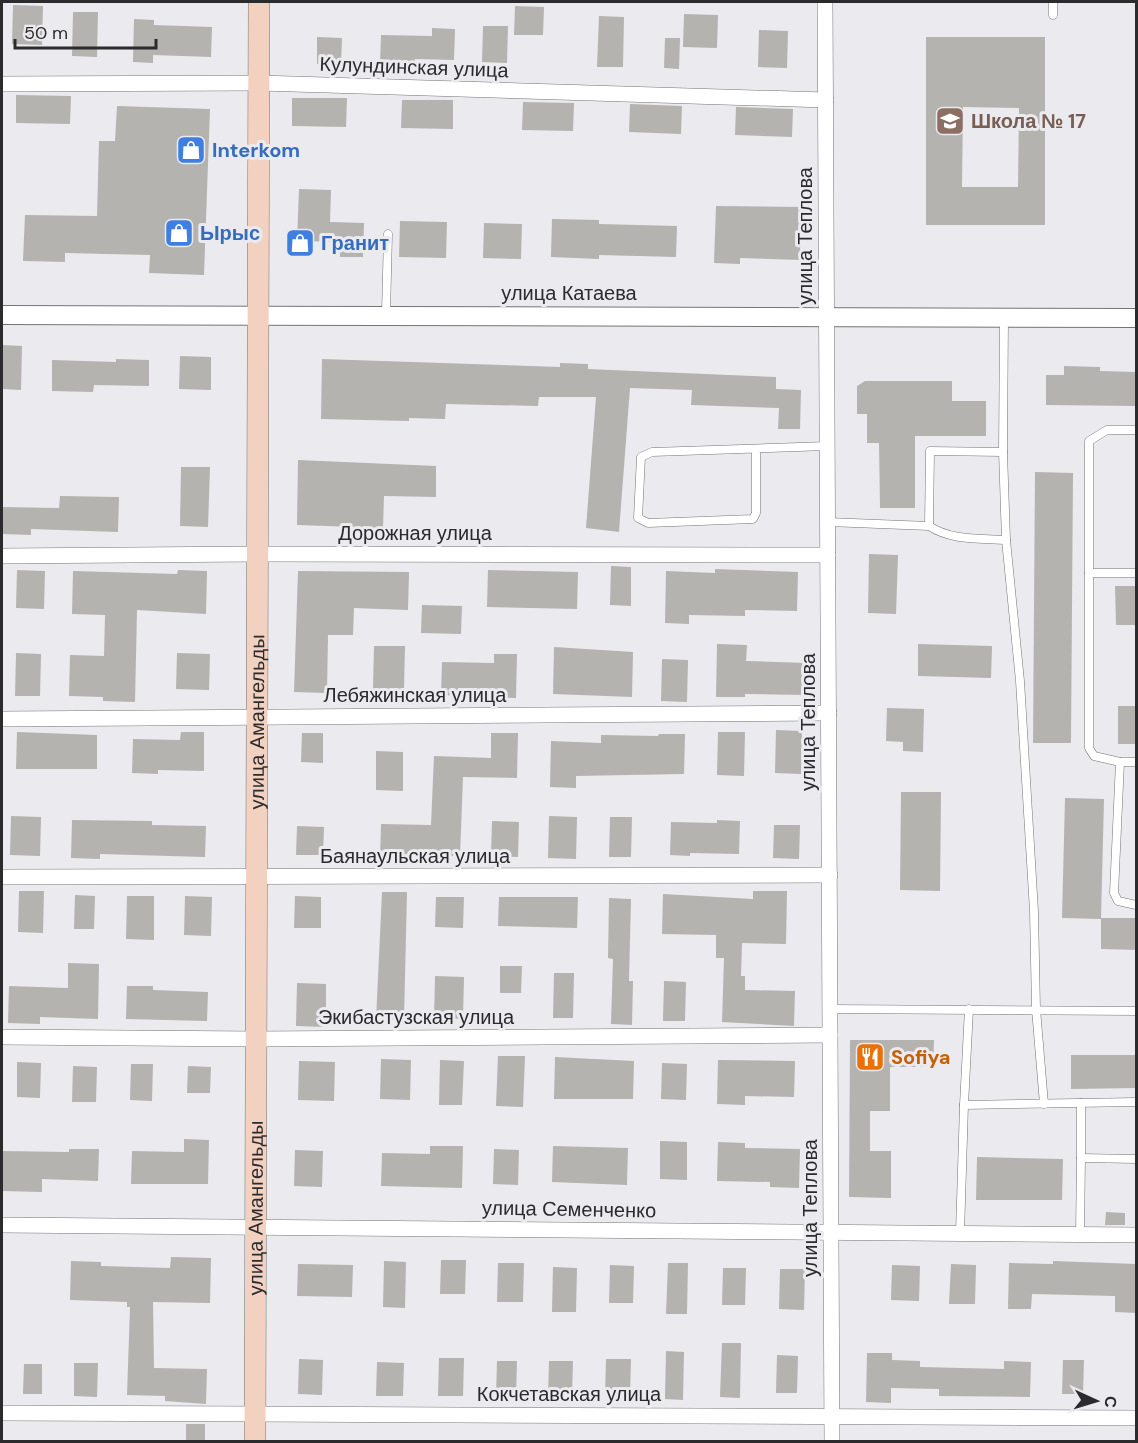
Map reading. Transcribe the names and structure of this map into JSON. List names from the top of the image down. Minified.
{"streets":{"main road":["улица Амангельды"],"street":["Кулундинская улица","улица Теплова","улица Катаева","Дорожная улица","Лебяжинская улица","Баянаульская улица","Экибастузская улица","улица Семенченко","Кокчетавская улица"]},"crossings":[["Кулундинская улица","улица Теплова"],["Кулундинская улица","улица Амангельды"],["улица Теплова","улица Катаева"],["улица Теплова","Дорожная улица"],["улица Теплова","Лебяжинская улица"],["улица Теплова","Баянаульская улица"],["улица Теплова","Экибастузская улица"],["улица Теплова","улица Семенченко"],["улица Теплова","Кокчетавская улица"],["улица Катаева","улица Амангельды"],["Дорожная улица","улица Амангельды"],["Лебяжинская улица","улица Амангельды"],["улица Амангельды","Баянаульская улица"],["улица Амангельды","Экибастузская улица"],["улица Амангельды","улица Семенченко"],["улица Амангельды","Кокчетавская улица"]],"places":{"school or university":["Школа № 17"],"shop":["Interkom","Ырыс","Гранит"],"restaurant":["Sofiya"]},"scale_bar":"50 m","north":"right"}
